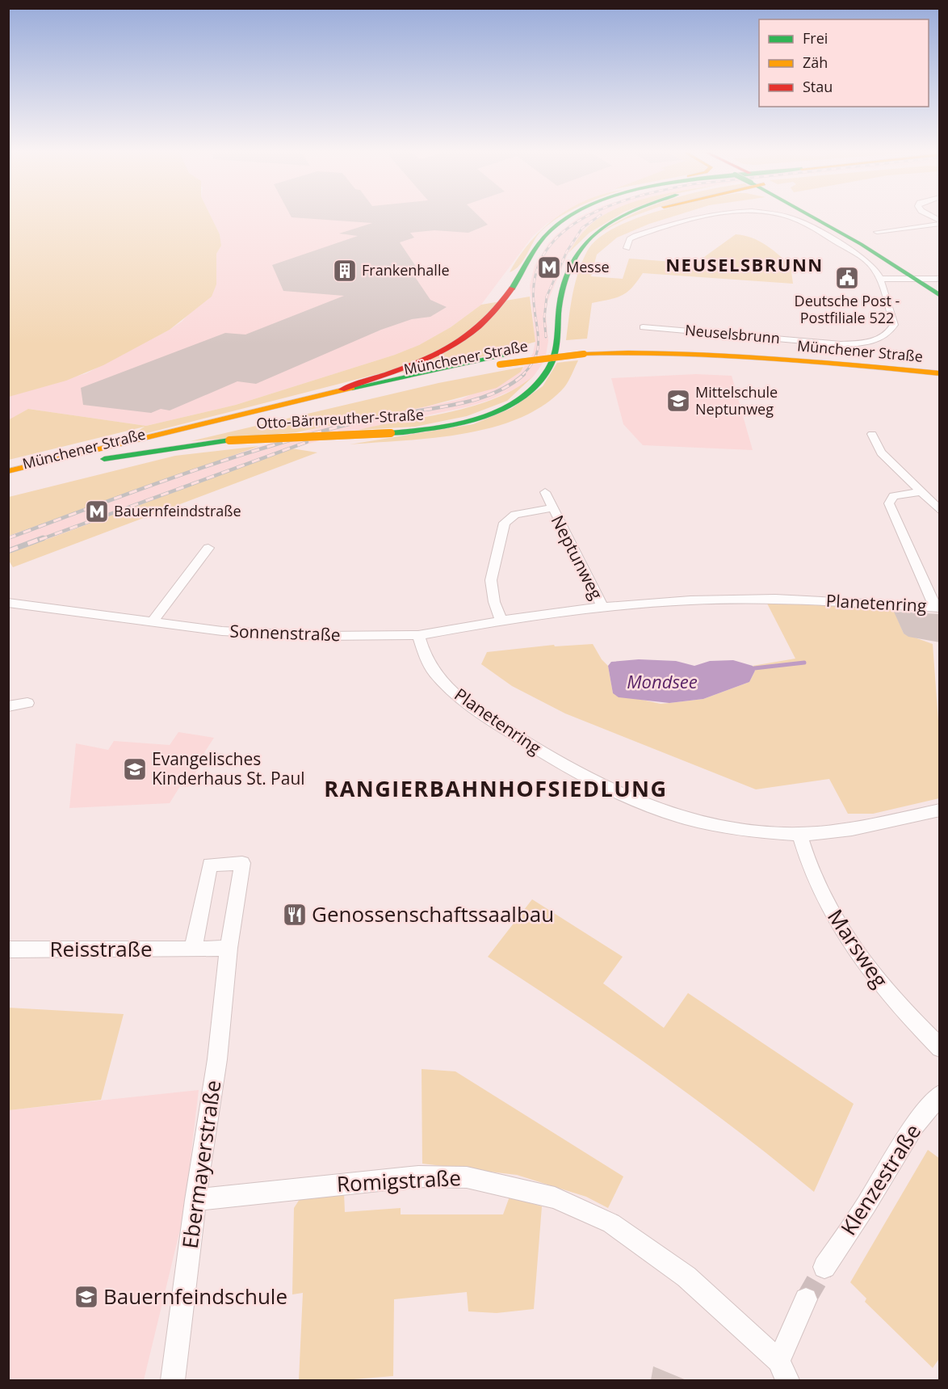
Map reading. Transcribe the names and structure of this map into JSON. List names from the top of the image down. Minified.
{"streets":{"main road":["Münchener Straße","Otto-Bärnreuther-Straße"],"street":["Neuselsbrunn","Neptunweg","Planetenring","Sonnenstraße","Marsweg","Reisstraße","Ebermayerstraße","Klenzestraße","Romigstraße"]},"crossings":[["Münchener Straße","Otto-Bärnreuther-Straße"],["Neptunweg","Planetenring"],["Planetenring","Sonnenstraße"],["Planetenring","Marsweg"],["Reisstraße","Ebermayerstraße"],["Ebermayerstraße","Romigstraße"]],"districts":["NEUSELSBRUNN","RANGIERBAHNHOFSIEDLUNG"],"water":["Mondsee"],"places":{"metro station":["Messe","Bauernfeindstraße"],"building":["Frankenhalle"],"public building":["Deutsche Post - Postfiliale 522"],"school or university":["Mittelschule Neptunweg","Evangelisches Kinderhaus St. Paul","Bauernfeindschule"],"restaurant":["Genossenschaftssaalbau"]},"legend":["Frei","Zäh","Stau"]}
